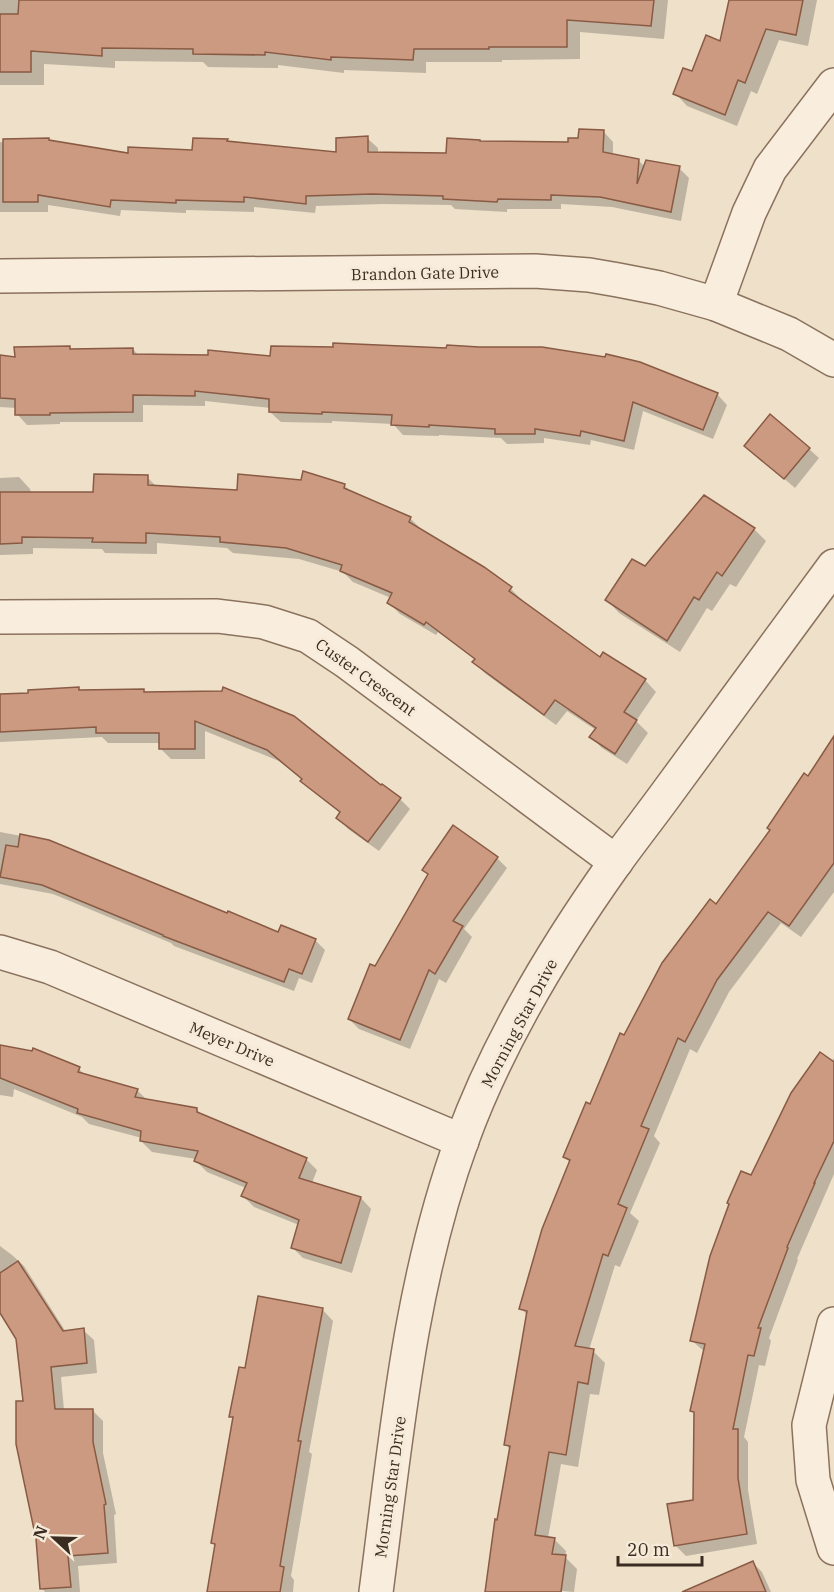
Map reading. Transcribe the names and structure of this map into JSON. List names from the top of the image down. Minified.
{"streets":{"street":["Brandon Gate Drive","Custer Crescent","Morning Star Drive","Meyer Drive"]},"crossings":[["Custer Crescent","Morning Star Drive"],["Morning Star Drive","Meyer Drive"]],"scale_bar":"20 m","north":"left"}
